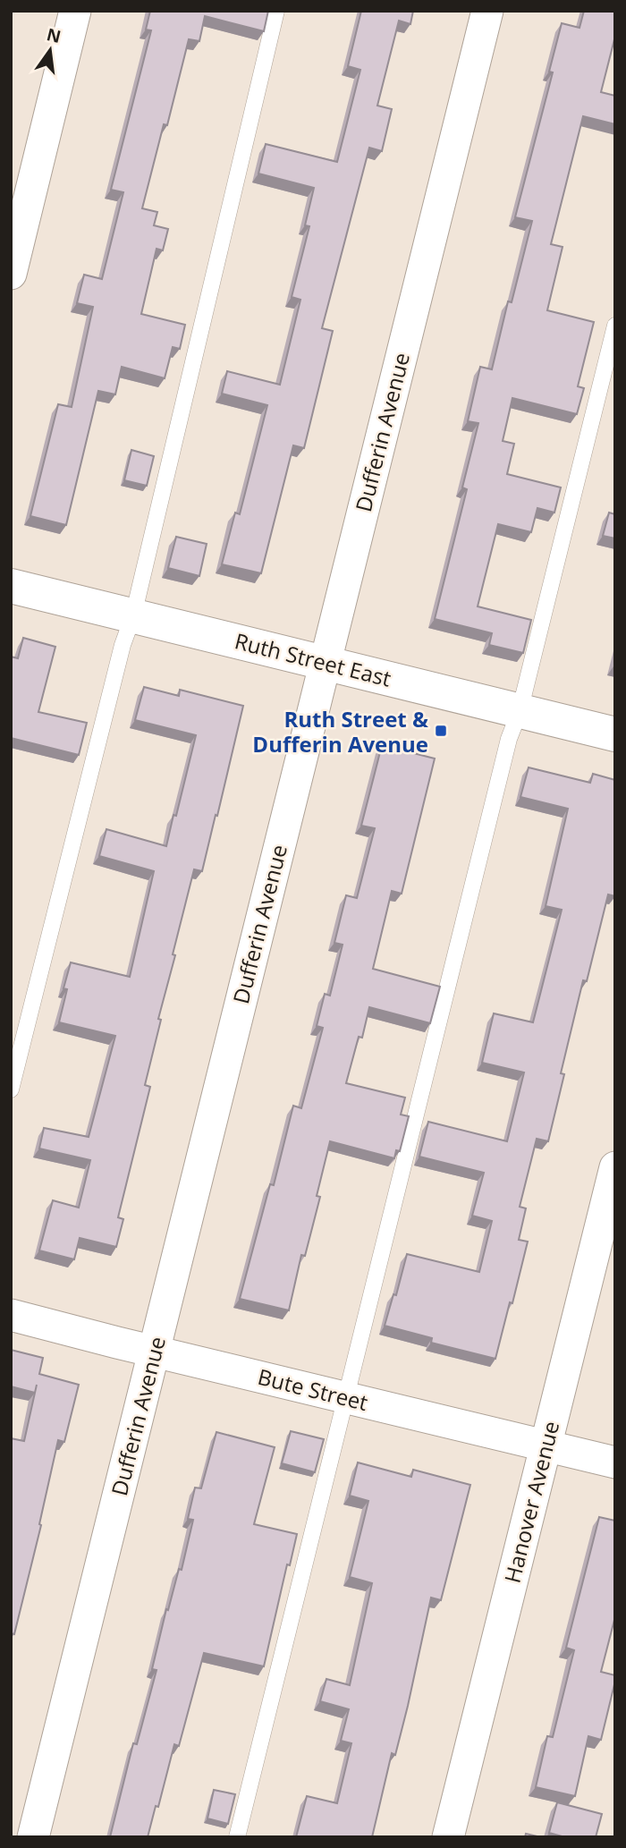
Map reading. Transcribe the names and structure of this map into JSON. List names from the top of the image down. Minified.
{"streets":{"street":["Dufferin Avenue","Ruth Street East","Bute Street","Hanover Avenue"]},"crossings":[["Dufferin Avenue","Ruth Street East"],["Dufferin Avenue","Bute Street"],["Bute Street","Hanover Avenue"]],"places":{"transit":["Ruth Street & Dufferin Avenue"]},"north":"top"}
